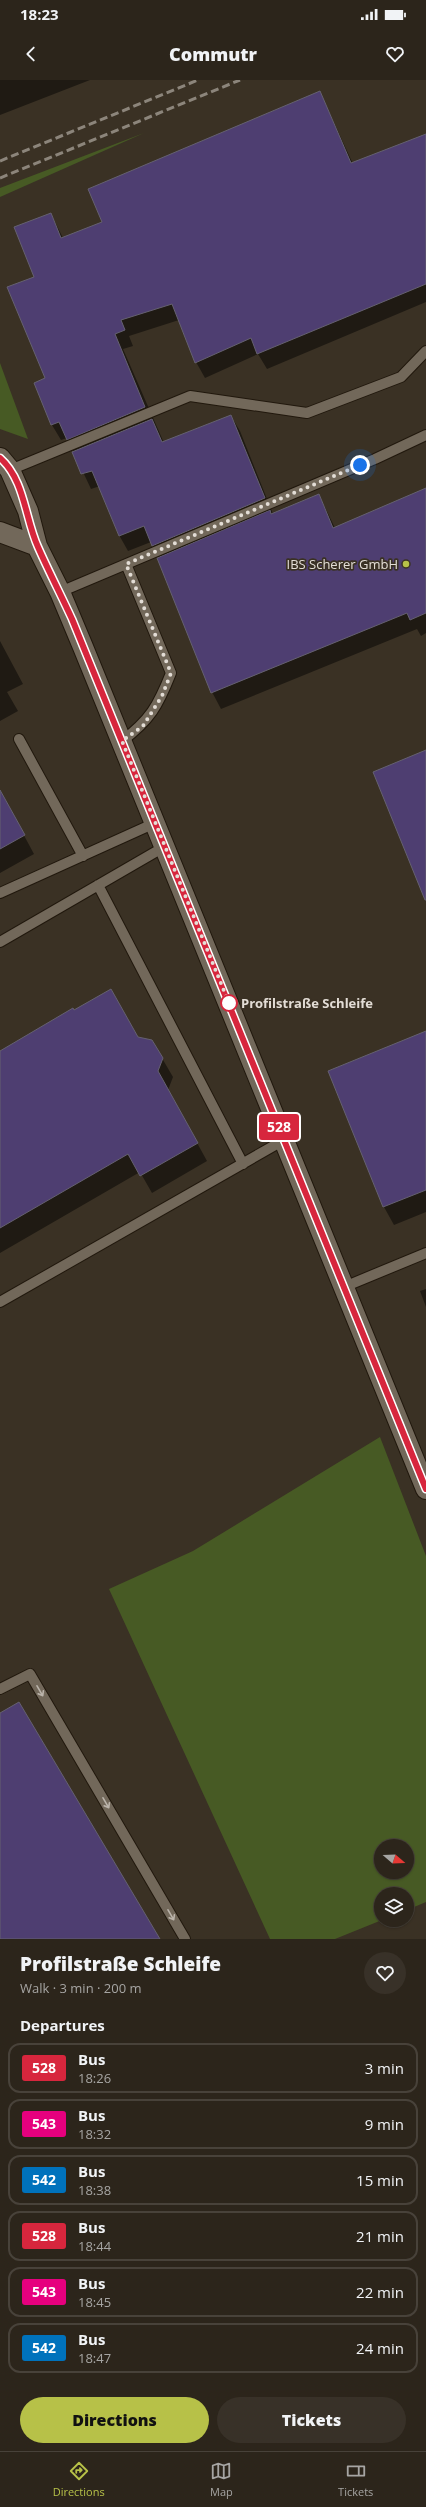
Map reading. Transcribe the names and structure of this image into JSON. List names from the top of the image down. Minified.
{"places":["IBS Scherer GmbH","Profilstraße Schleife"],"lines":["bus line 528"],"north":"right","page":{"status":"18:23","header":"Commutr","on_map":"528","heading":[["Profilstraße Schleife","Walk · 3 min · 200 m"],"Departures"],"list":[{"mark":"528","name":"Bus","note":"18:26","value":"3 min"},{"mark":"543","name":"Bus","note":"18:32","value":"9 min"},{"mark":"542","name":"Bus","note":"18:38","value":"15 min"},{"mark":"528","name":"Bus","note":"18:44","value":"21 min"},{"mark":"543","name":"Bus","note":"18:45","value":"22 min"},{"mark":"542","name":"Bus","note":"18:47","value":"24 min"}],"buttons":["Directions","Tickets"],"tabs":["Directions","Map","Tickets"]}}
